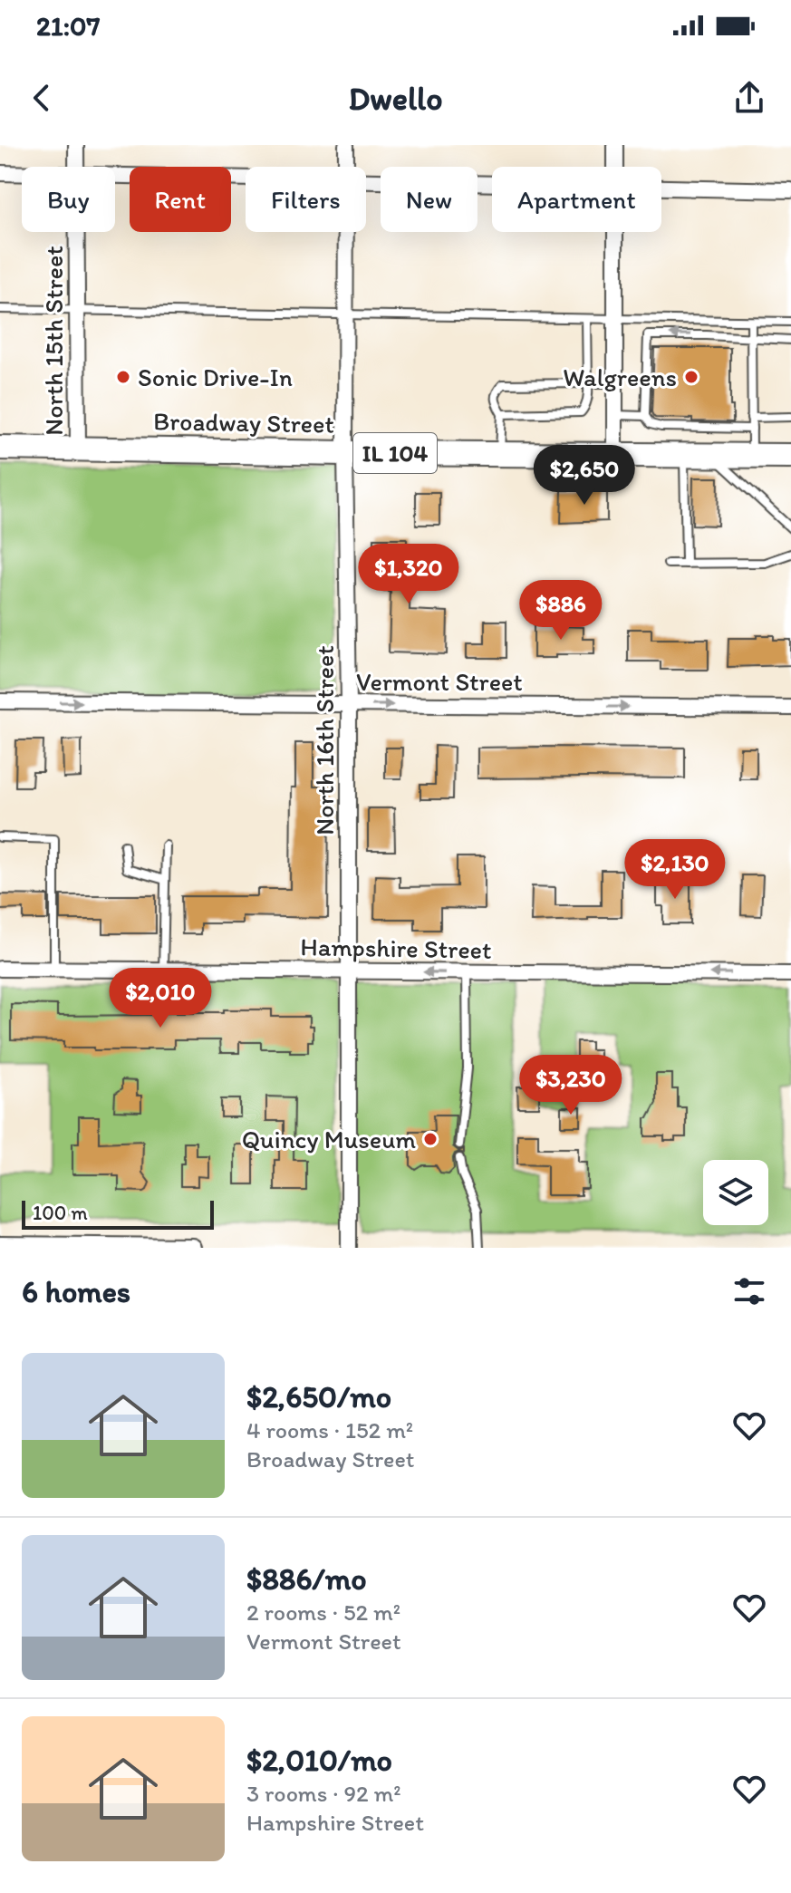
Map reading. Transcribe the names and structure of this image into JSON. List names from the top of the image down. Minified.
{"streets":{"main road":["Broadway Street","IL 104"],"street":["North 15th Street","Vermont Street","North 16th Street","Hampshire Street"]},"crossings":[["North 15th Street","Broadway Street"],["Broadway Street","North 16th Street"],["Vermont Street","North 16th Street"],["North 16th Street","Hampshire Street"]],"one_way":["Vermont Street","Hampshire Street"],"places":["Sonic Drive-In","Walgreens","Quincy Museum"],"scale_bar":"100 m","page":{"status":"21:07","header":"Dwello","chip":["Buy","Rent","Filters","New","Apartment"],"price":["$2,650","$1,320","$886","$2,130","$2,010","$3,230"],"scale":"100 m","heading":"6 homes","list":[{"name":"$2,650/mo","note":"4 rooms · 152 m² · Broadway Street"},{"name":"$886/mo","note":"2 rooms · 52 m² · Vermont Street"},{"name":"$2,010/mo","note":"3 rooms · 92 m² · Hampshire Street"}]}}
